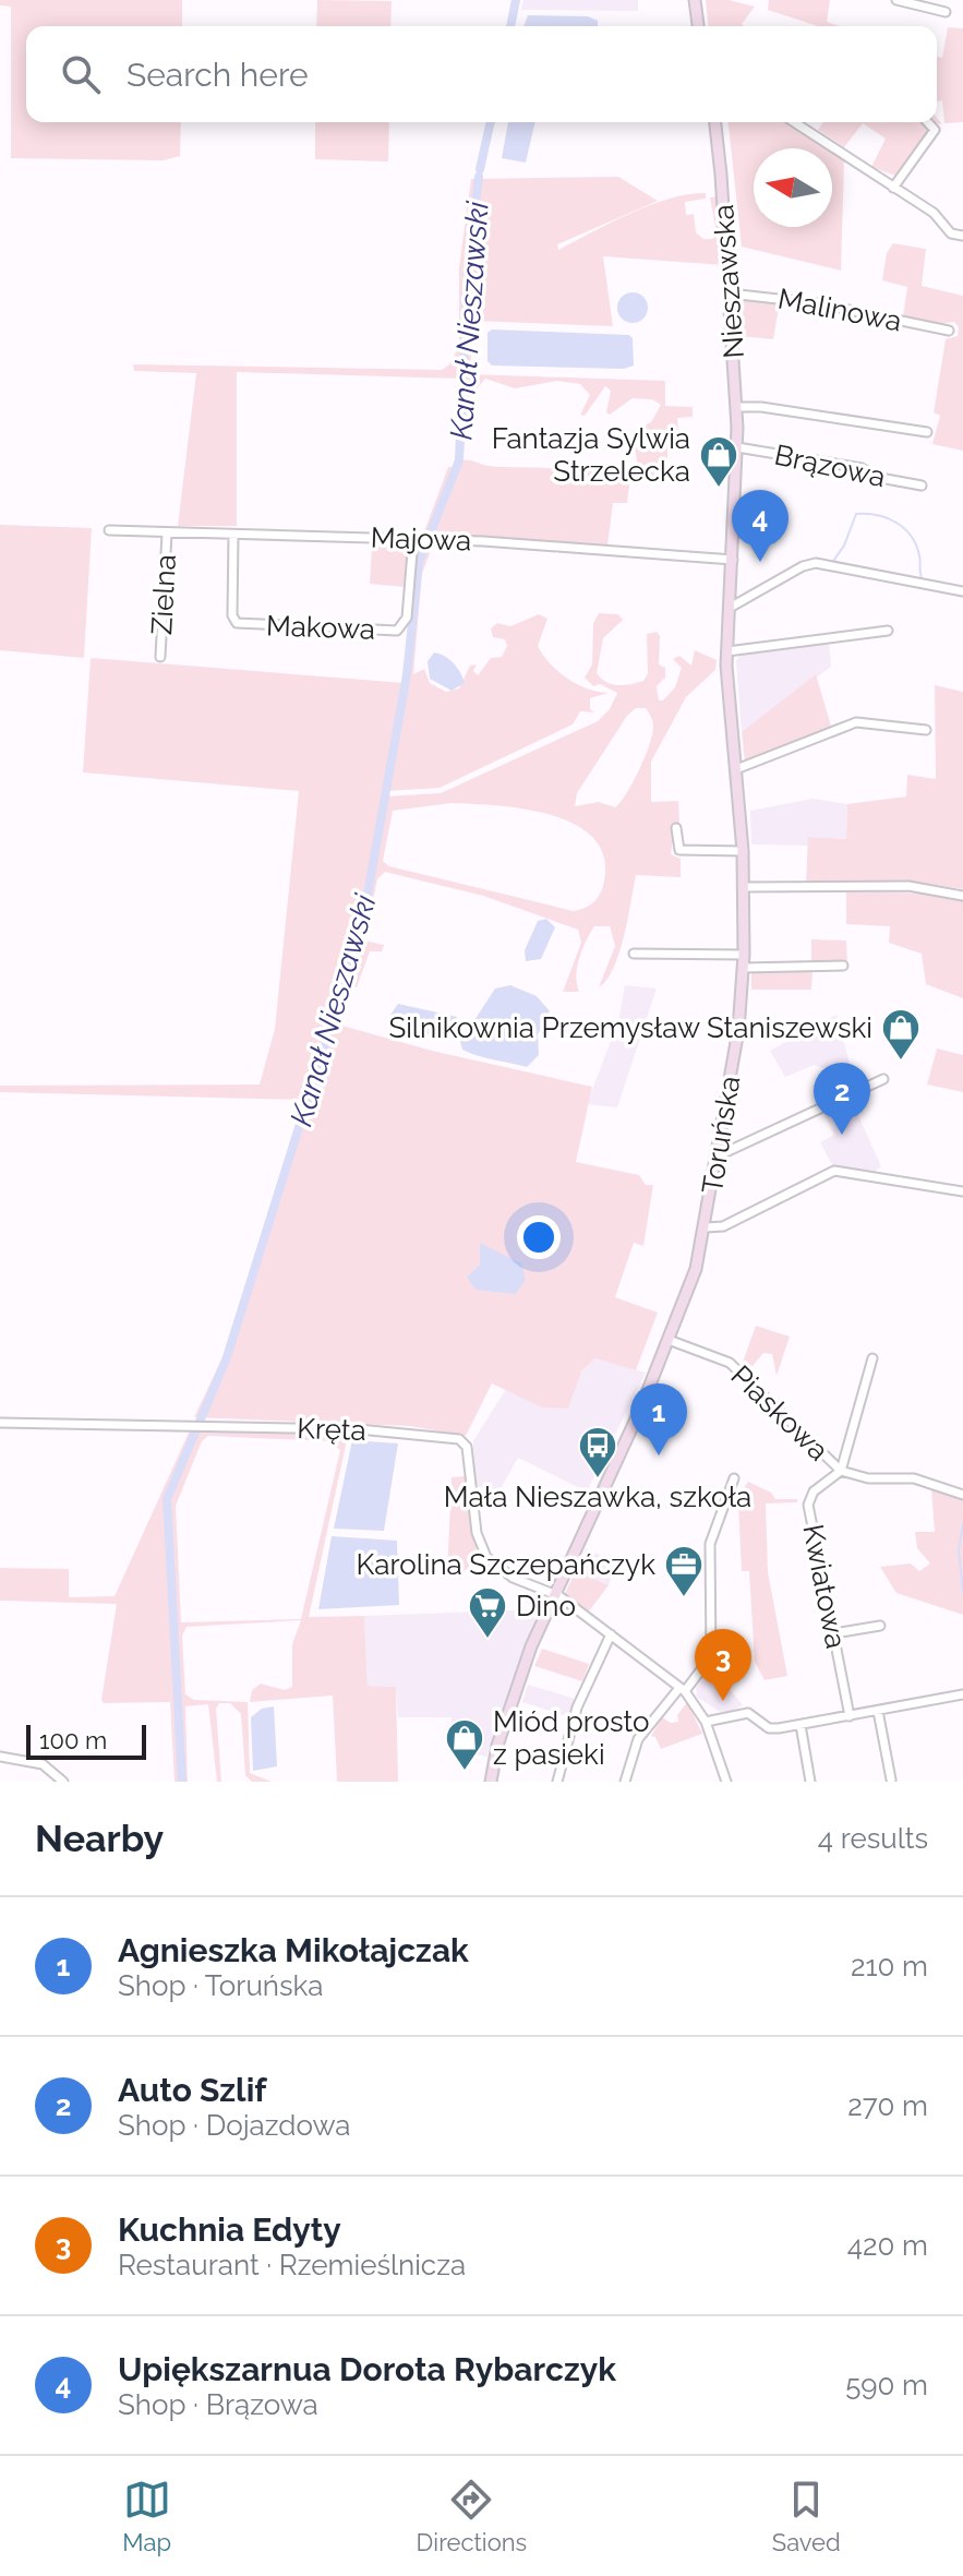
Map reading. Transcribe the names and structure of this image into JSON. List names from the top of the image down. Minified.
{"streets":{"main road":["Nieszawska","Toruńska"],"street":["Malinowa","Brązowa","Majowa","Zielna","Makowa","Piaskowa","Kręta","Kwiatowa"]},"crossings":[["Nieszawska","Malinowa"],["Nieszawska","Brązowa"],["Nieszawska","Toruńska"],["Brązowa","Toruńska"],["Majowa","Zielna"],["Majowa","Makowa"],["Majowa","Toruńska"],["Toruńska","Piaskowa"],["Toruńska","Kręta"],["Piaskowa","Kwiatowa"]],"water":["Kanał Nieszawski"],"places":{"shop":["Fantazja Sylwia Strzelecka","Silnikownia Przemysław Staniszewski","Miód prosto z pasieki"],"bus stop":["Mała Nieszawka, szkoła"],"office":["Karolina Szczepańczyk"],"supermarket":["Dino"]},"scale_bar":"100 m","north":"left","page":{"search":"Search here","pins":["4","2","1","3"],"scale":"100 m","heading":["Nearby","4 results"],"list":[{"mark":"1","name":"Agnieszka Mikołajczak","note":"Shop · Toruńska","value":"210 m"},{"mark":"2","name":"Auto Szlif","note":"Shop · Dojazdowa","value":"270 m"},{"mark":"3","name":"Kuchnia Edyty","note":"Restaurant · Rzemieślnicza","value":"420 m"},{"mark":"4","name":"Upiększarnua Dorota Rybarczyk","note":"Shop · Brązowa","value":"590 m"}],"nav":["Map","Directions","Saved"]}}
